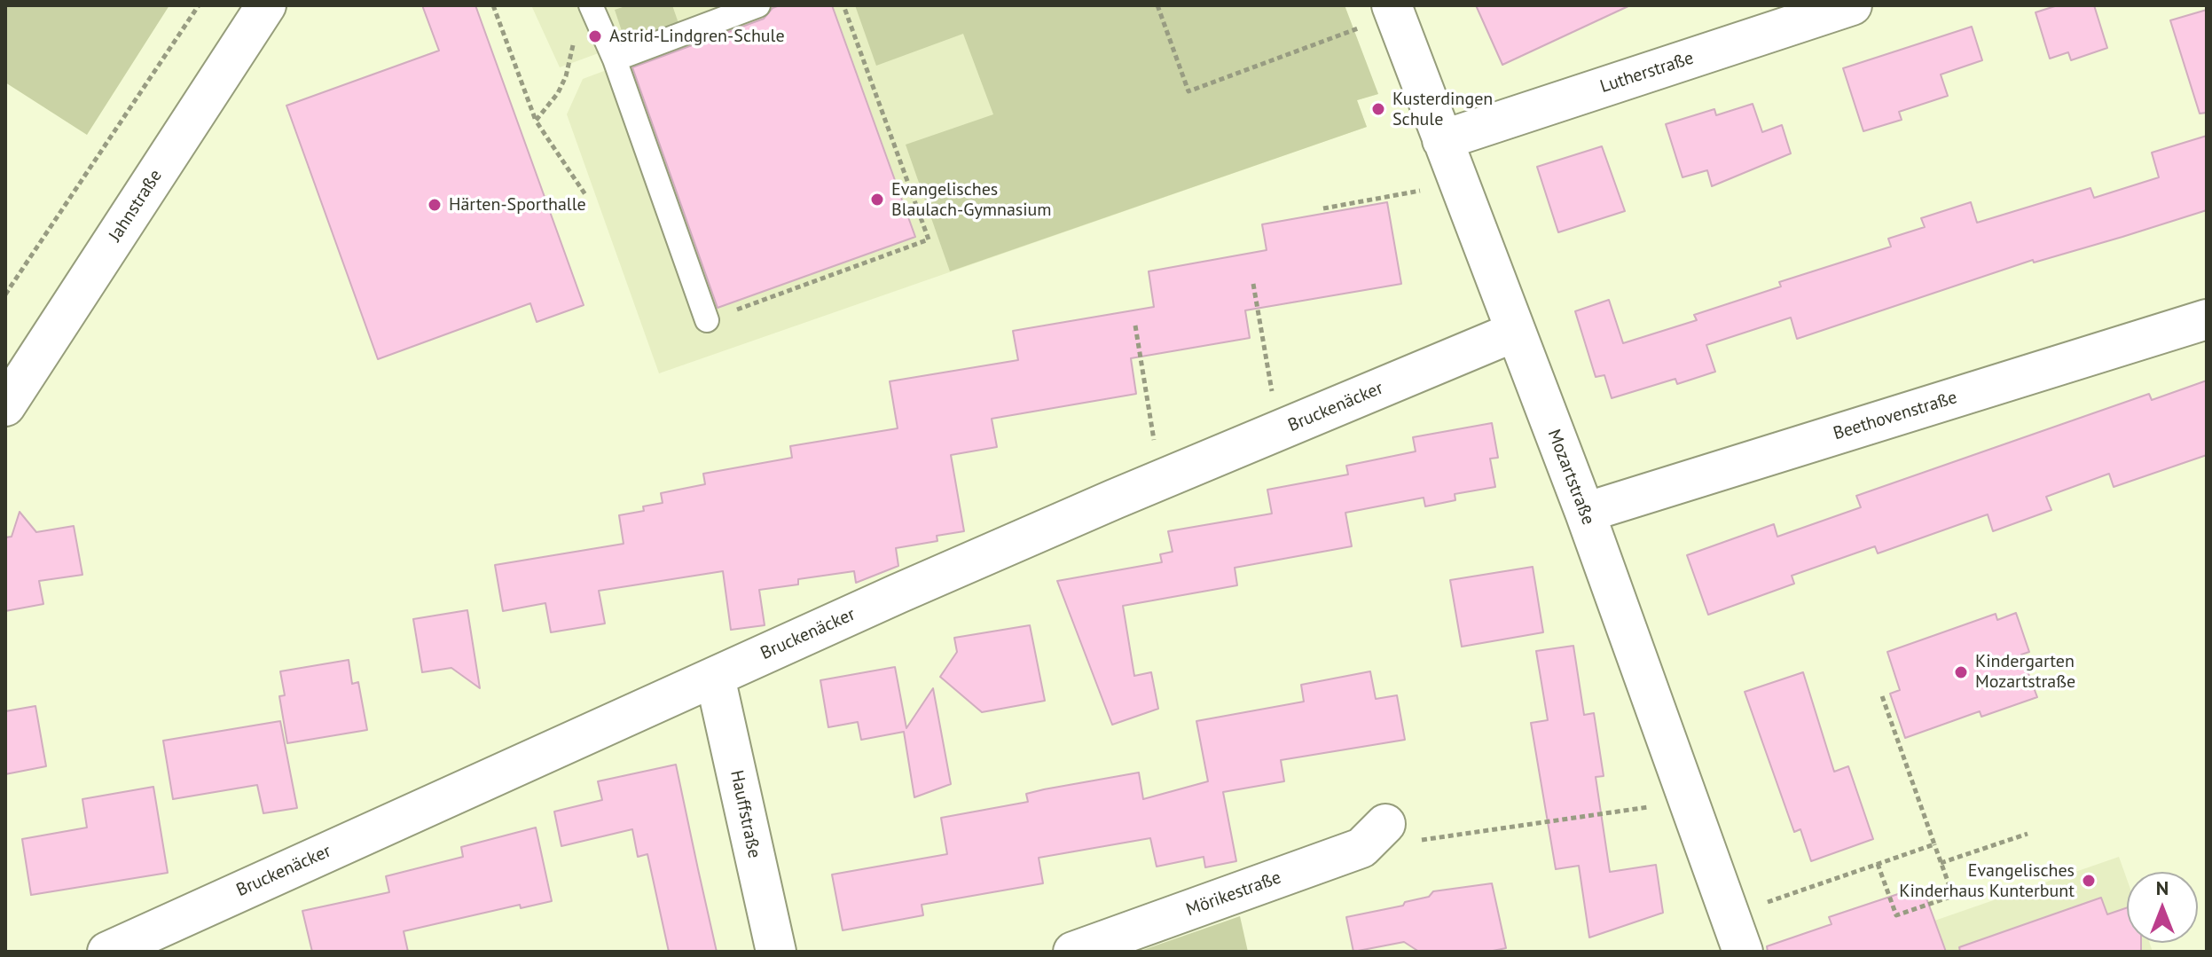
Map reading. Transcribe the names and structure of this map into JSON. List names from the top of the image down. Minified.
{"streets":{"street":["Lutherstraße","Jahnstraße","Bruckenäcker","Beethovenstraße","Mozartstraße","Hauffstraße","Mörikestraße"]},"crossings":[["Lutherstraße","Mozartstraße"],["Bruckenäcker","Mozartstraße"],["Bruckenäcker","Hauffstraße"],["Beethovenstraße","Mozartstraße"]],"places":["Astrid-Lindgren-Schule","Kusterdingen Schule","Evangelisches Blaulach-Gymnasium","Härten-Sporthalle","Kindergarten Mozartstraße","Evangelisches Kinderhaus Kunterbunt"],"north":"top"}
